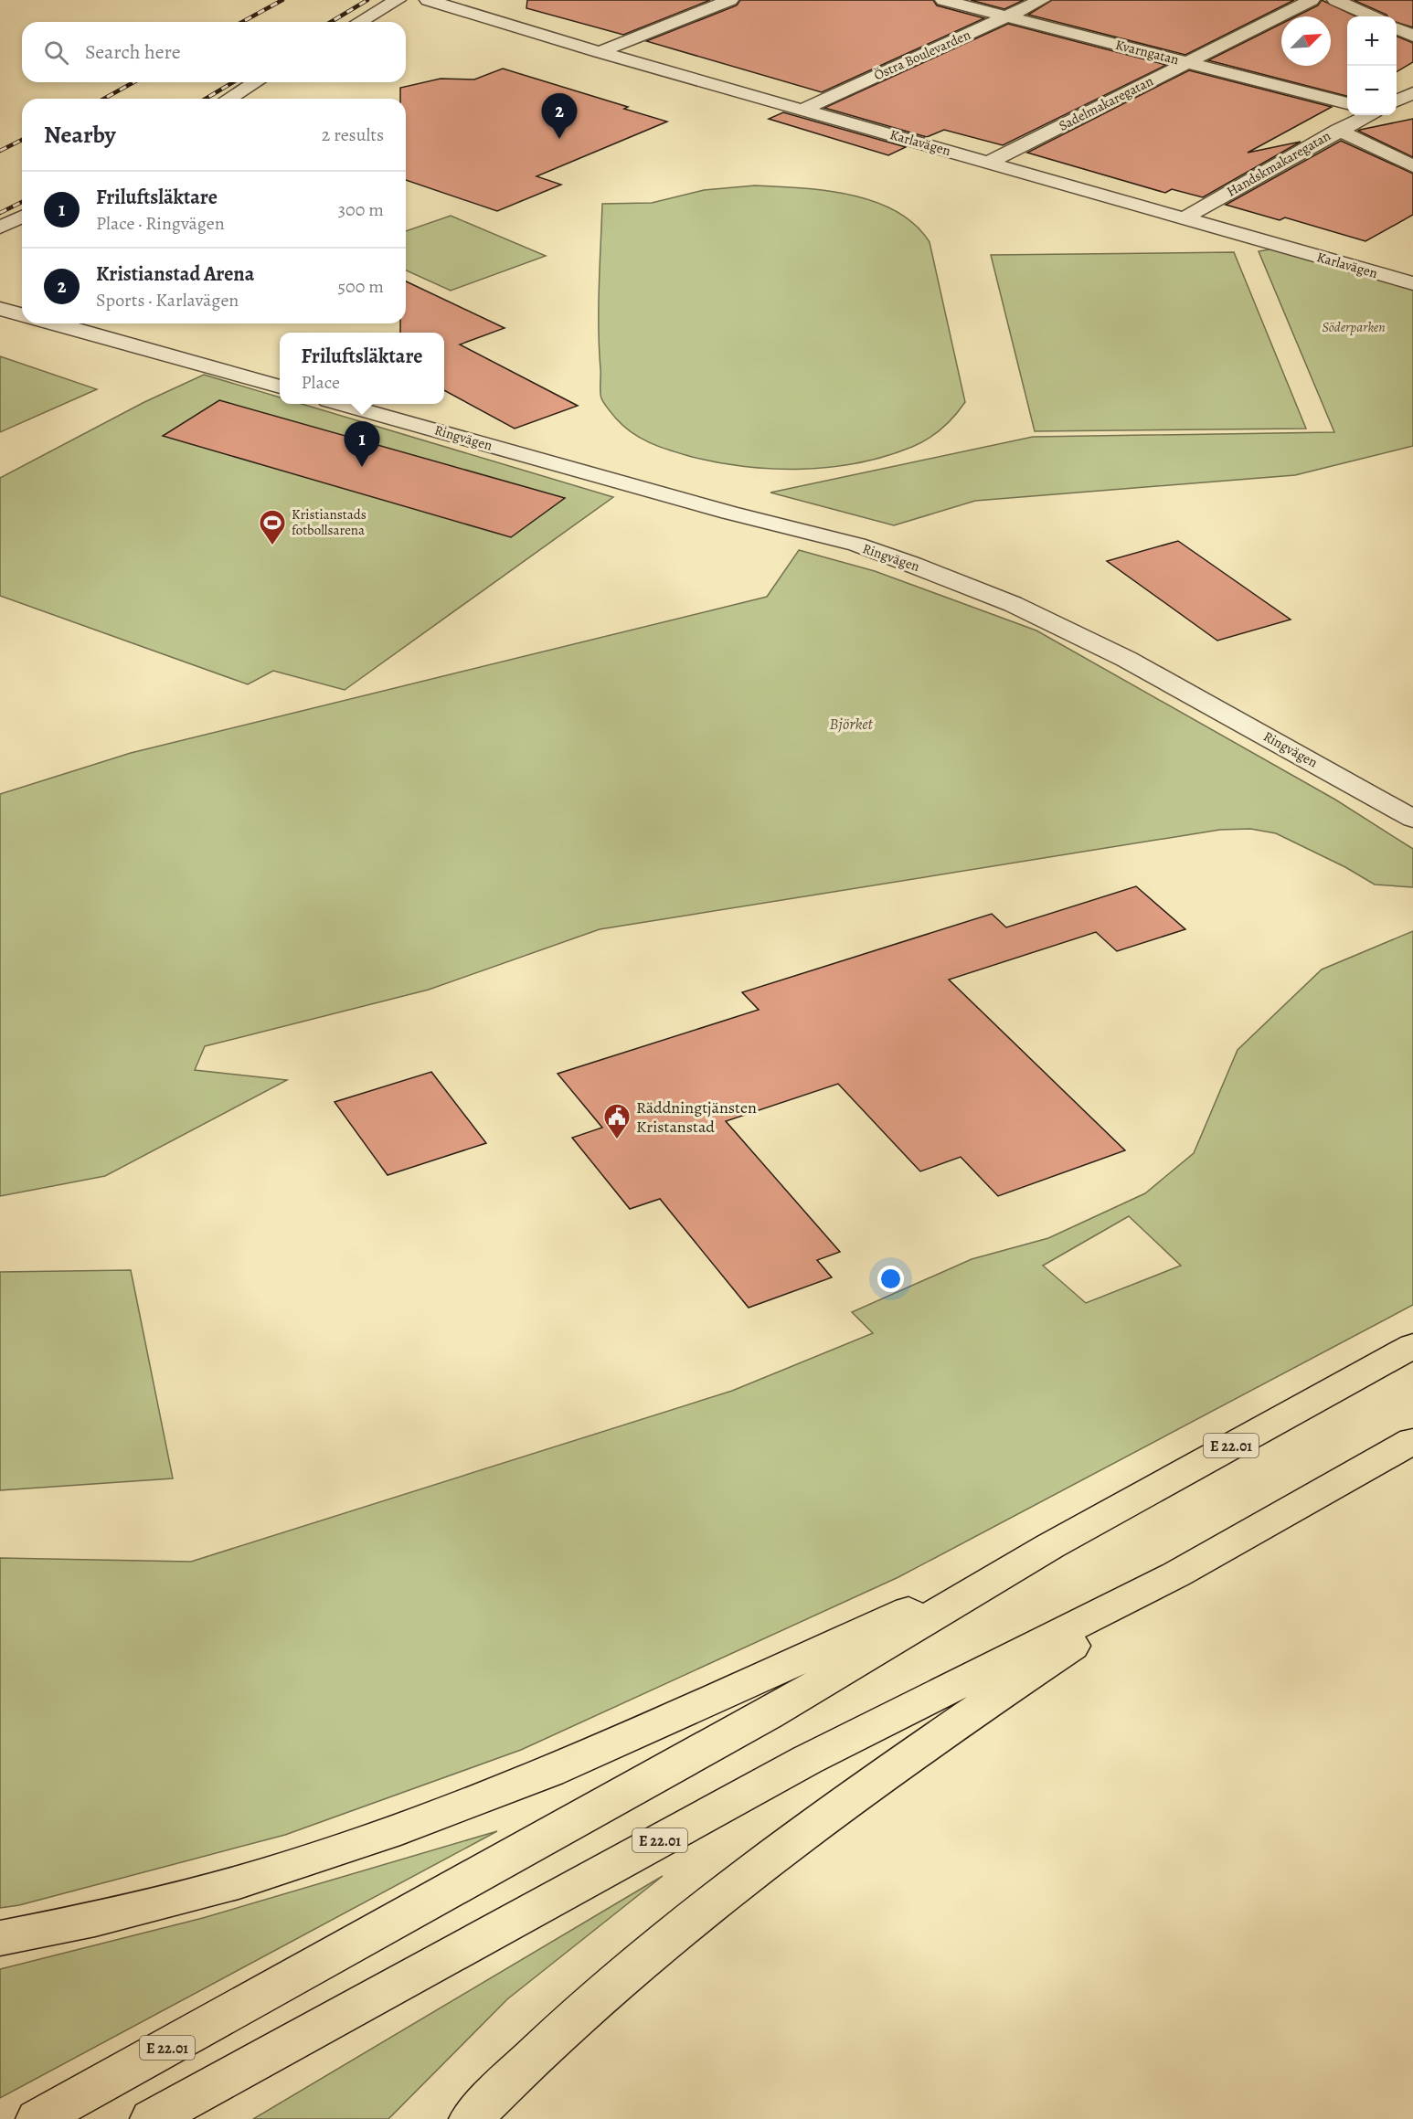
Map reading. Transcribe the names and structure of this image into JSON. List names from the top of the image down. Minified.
{"streets":{"highway":["E 22.01"],"street":["Kvarngatan","Östra Boulevarden","Sadelmakaregatan","Karlavägen","Handskmakaregatan","Ringvägen"]},"crossings":[["Kvarngatan","Östra Boulevarden"],["Kvarngatan","Sadelmakaregatan"],["Östra Boulevarden","Karlavägen"],["Sadelmakaregatan","Karlavägen"],["Karlavägen","Handskmakaregatan"]],"parks":["Söderparken","Björket"],"places":{"sports":["Kristianstads fotbollsarena"],"public building":["Räddningtjänsten Kristanstad"]},"north":"top right","page":{"map_buttons":["+","−"],"search":"Search here","pins":["2","1"],"heading":["Nearby","2 results"],"list":[{"mark":"1","name":"Friluftsläktare","note":"Place · Ringvägen","value":"300 m"},{"mark":"2","name":"Kristianstad Arena","note":"Sports · Karlavägen","value":"500 m"}],"popup":["Friluftsläktare","Place"]}}
